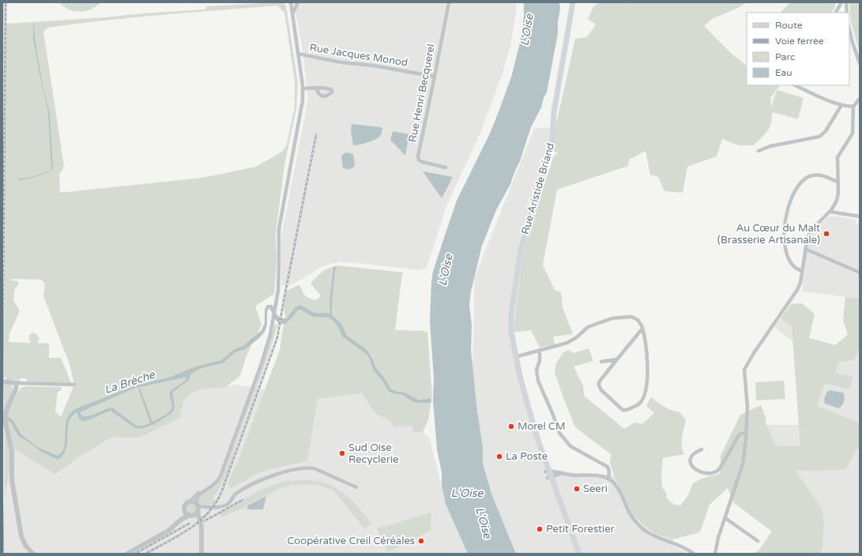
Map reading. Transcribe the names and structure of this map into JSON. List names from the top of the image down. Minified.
{"streets":{"main road":["Rue Aristide Briand"],"street":["Rue Jacques Monod","Rue Henri Becquerel"]},"crossings":[["Rue Jacques Monod","Rue Henri Becquerel"]],"water":["L'Oise","La Brèche","L’Oise"],"places":["Au Cœur du Malt (Brasserie Artisanale)","Morel CM","Sud Oise Recyclerie","La Poste","Seeri","Petit Forestier","Coopérative Creil Céréales"],"legend":["Route","Voie ferrée","Parc","Eau"]}
